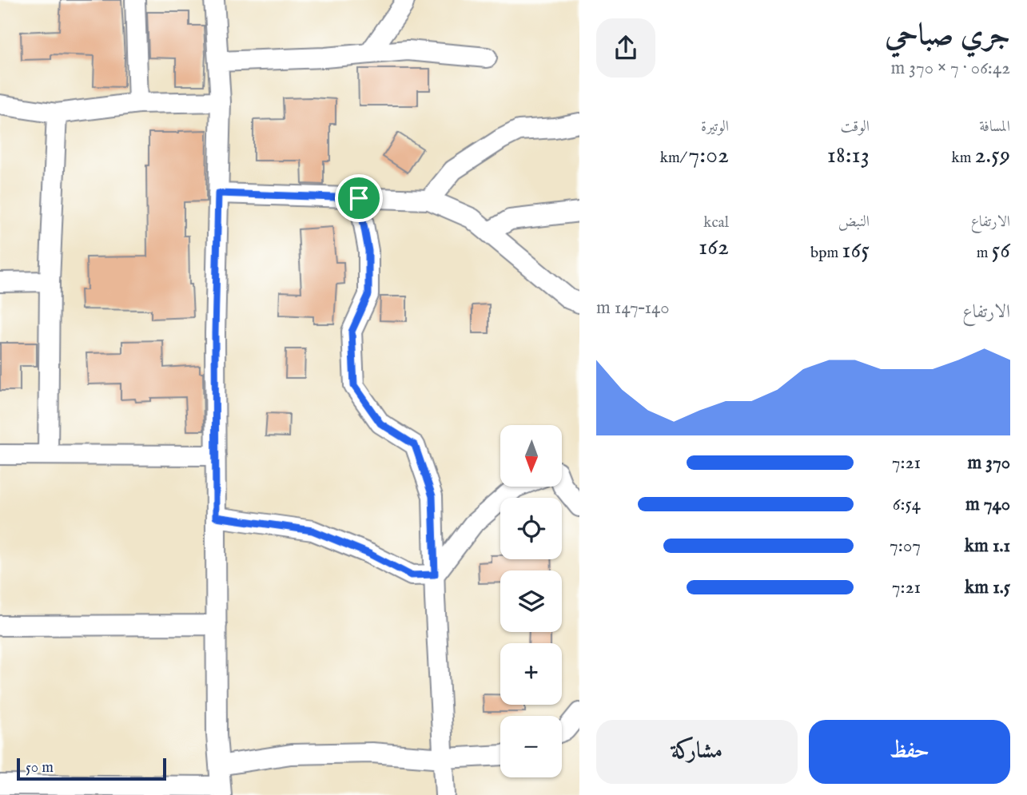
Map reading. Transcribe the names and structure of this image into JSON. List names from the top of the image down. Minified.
{"scale_bar":"50 m","north":"bottom","page":{"heading":["جري صباحي","06:42 · 7 × 370 m"],"stats":[["المسافة","2.59 km"],["الوقت","18:13"],["الوتيرة","7:02 /km"],["الارتفاع","56 m"],["النبض","165 bpm"],["kcal","162"]],"chart":["الارتفاع","140–147 m"],"map_buttons":["+","−"],"list":[{"name":"370 m","note":"7:21"},{"name":"740 m","note":"6:54"},{"name":"1.1 km","note":"7:07"},{"name":"1.5 km","note":"7:21"}],"buttons":["حفظ","مشاركة"],"scale":"50 m"}}
